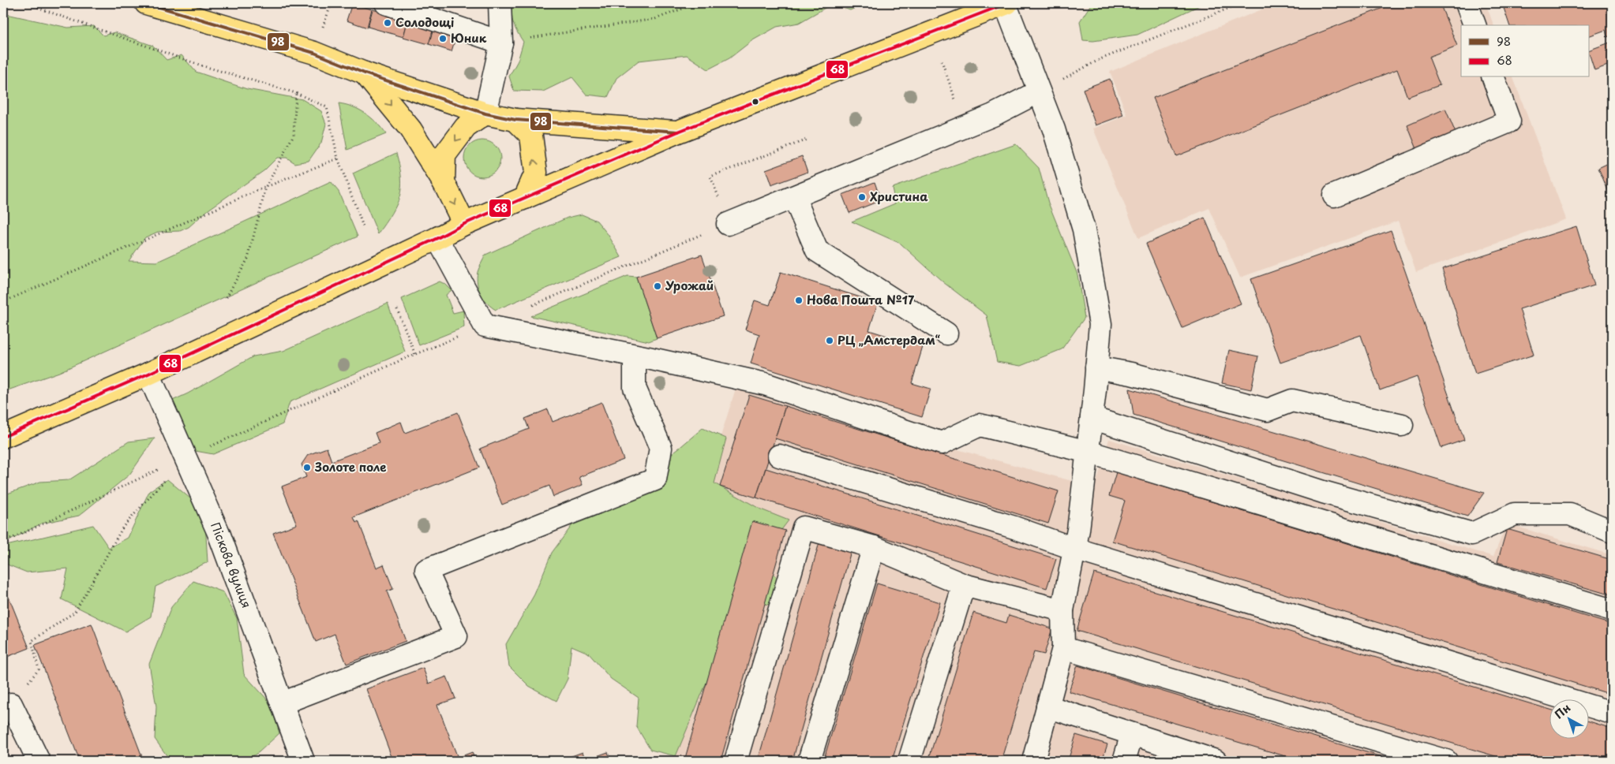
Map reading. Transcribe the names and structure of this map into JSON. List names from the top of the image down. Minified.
{"streets":{"street":["Піскова вулиця"]},"places":["Солодощі","Юник","Христина","Урожай","Нова Пошта №17","РЦ „Амстердам“","Золоте поле"],"lines":["transit line 98","transit line 68"],"legend":["98","68"],"north":"top left"}
